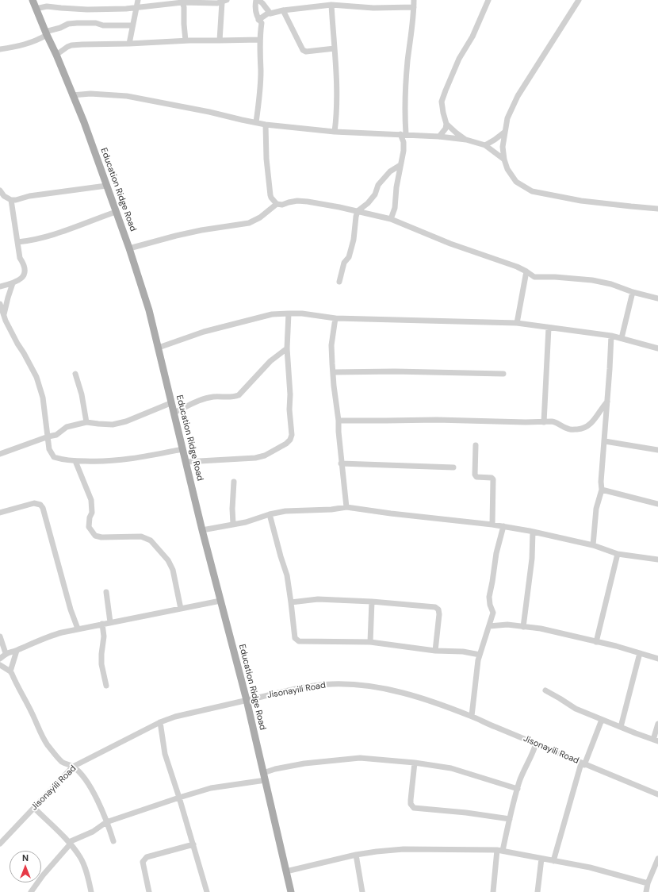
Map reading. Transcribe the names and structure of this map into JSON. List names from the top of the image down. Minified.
{"streets":{"main road":["Education Ridge Road"],"street":["Jisonayili Road"]},"crossings":[["Education Ridge Road","Jisonayili Road"]],"north":"top"}
